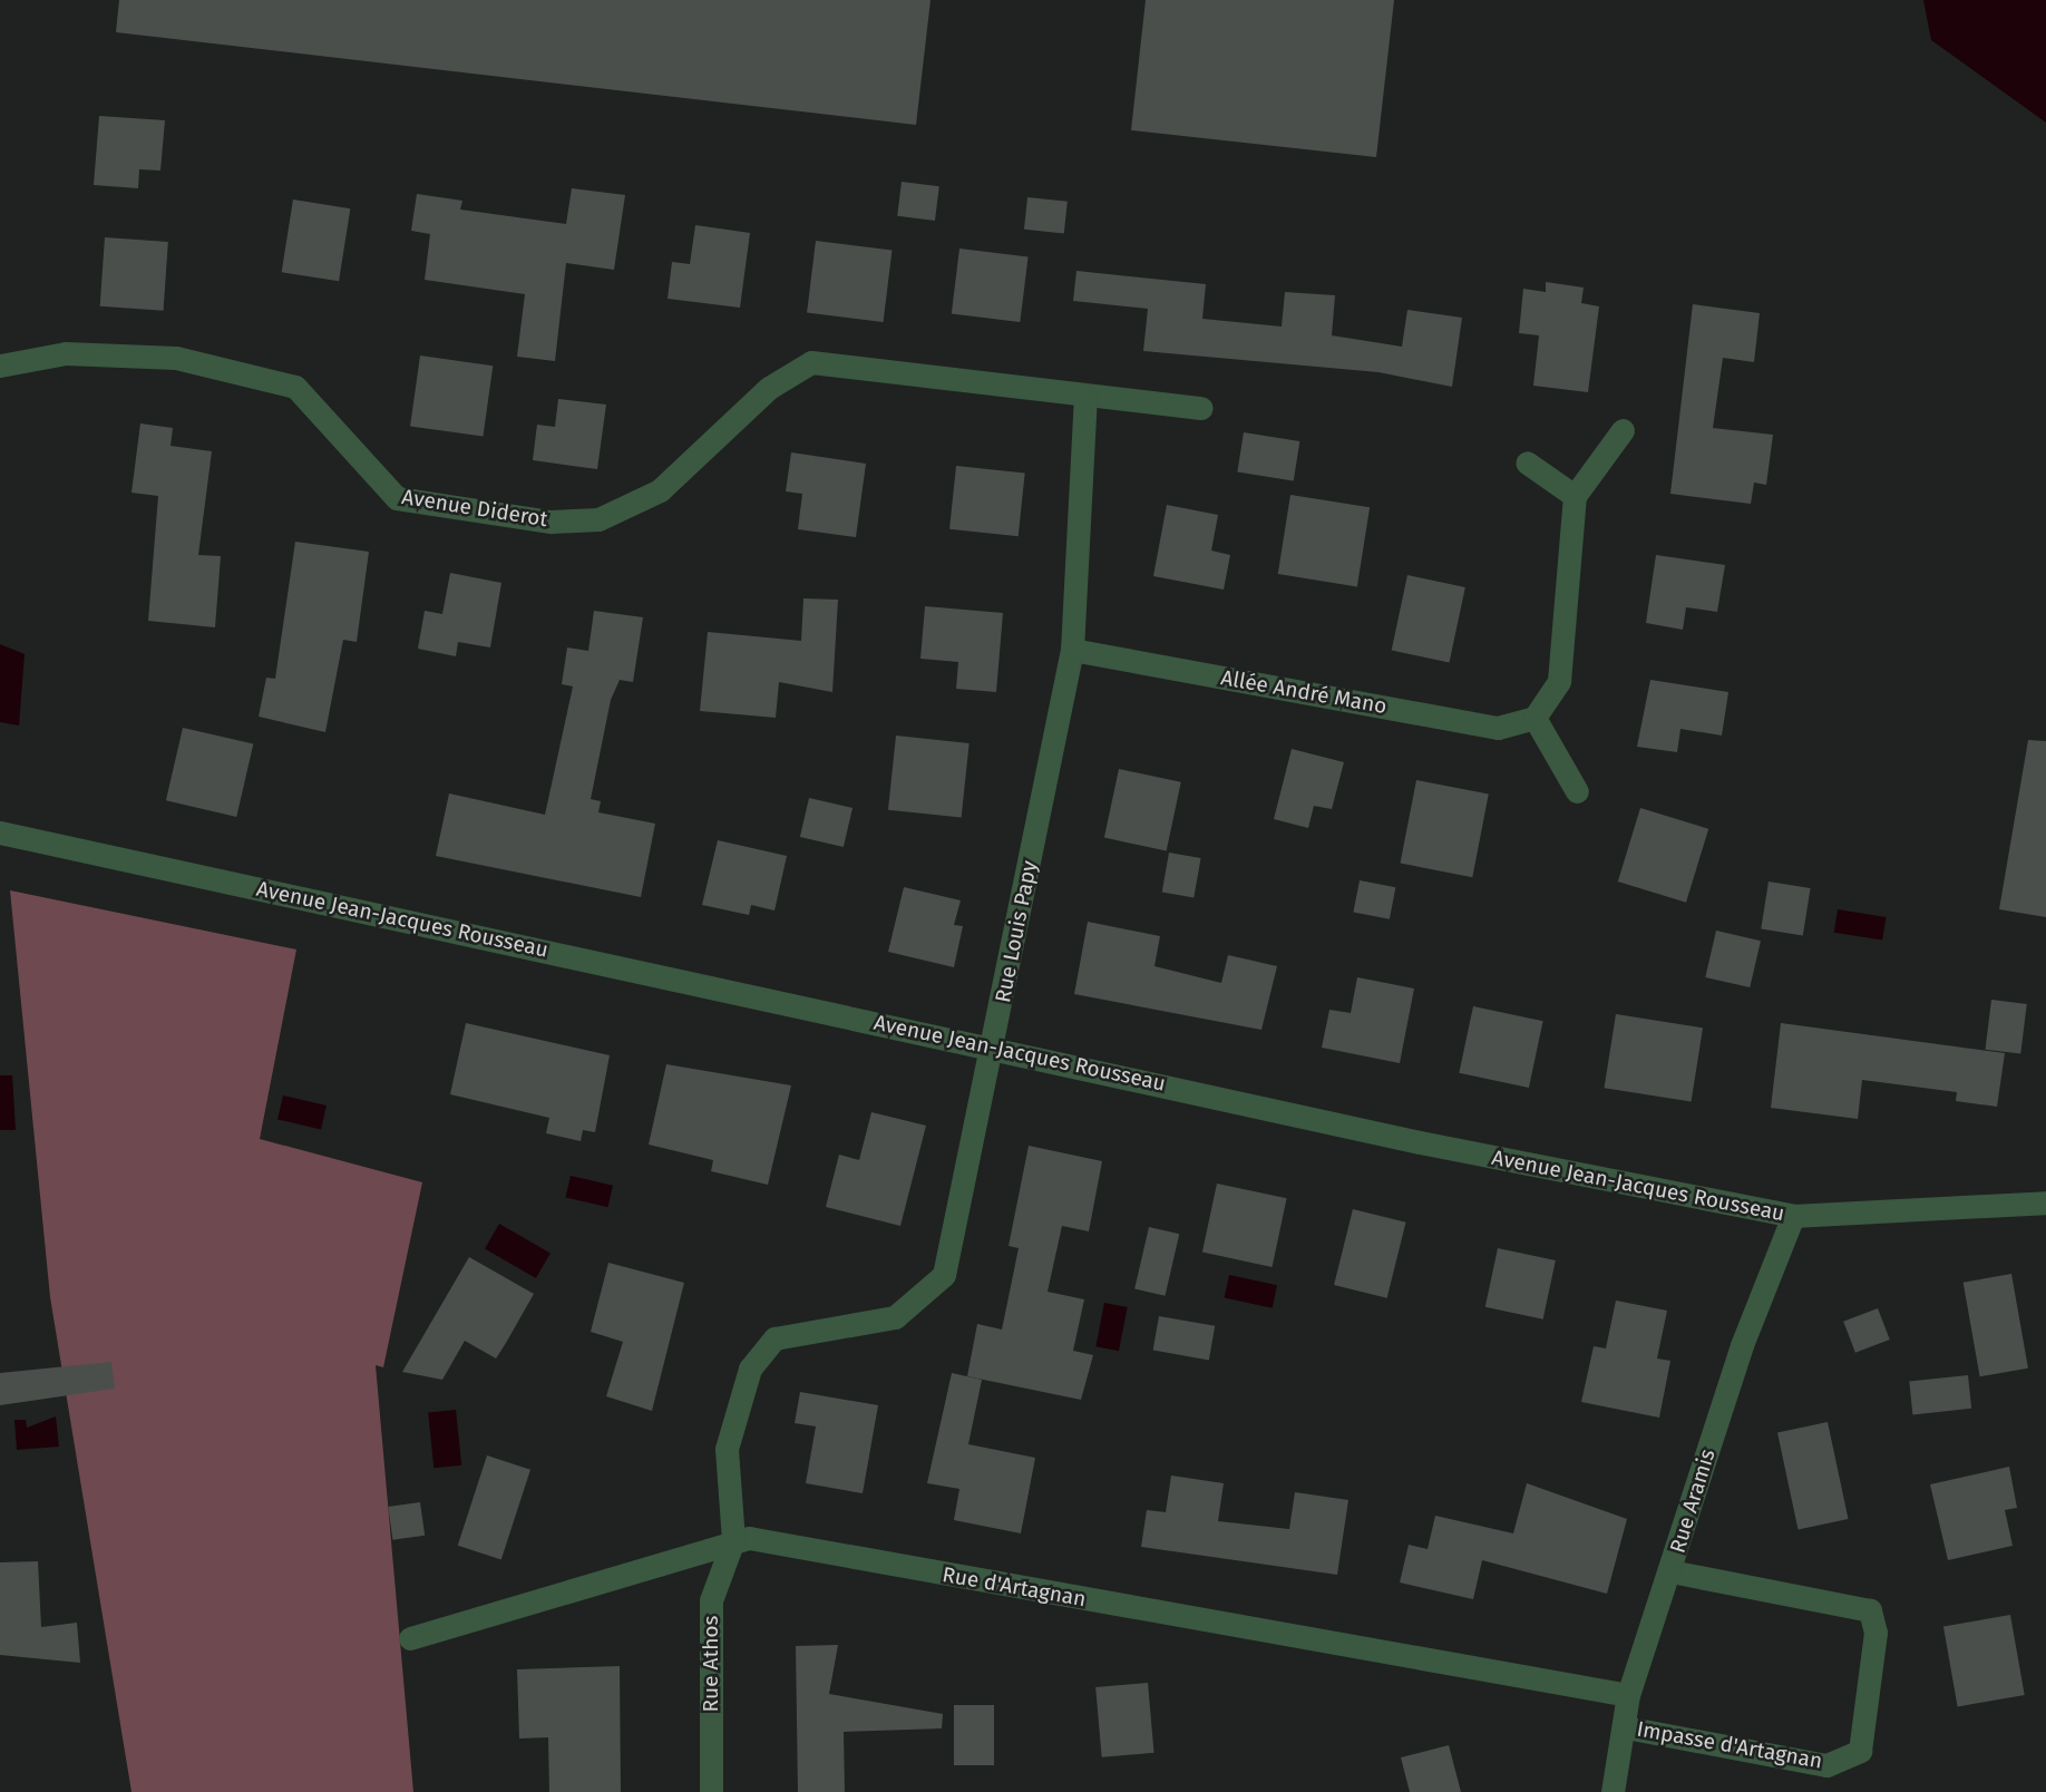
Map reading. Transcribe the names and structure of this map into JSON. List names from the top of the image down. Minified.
{"streets":{"street":["Avenue Diderot","Allée André Mano","Avenue Jean-Jacques Rousseau","Rue Louis Papy","Rue Aramis","Rue d'Artagnan","Rue Athos","Impasse d'Artagnan"]},"crossings":[["Avenue Diderot","Rue Louis Papy"],["Allée André Mano","Rue Louis Papy"],["Avenue Jean-Jacques Rousseau","Rue Louis Papy"],["Avenue Jean-Jacques Rousseau","Rue Aramis"],["Rue Louis Papy","Rue d'Artagnan"],["Rue Louis Papy","Rue Athos"],["Rue Aramis","Rue d'Artagnan"],["Rue Aramis","Impasse d'Artagnan"],["Rue d'Artagnan","Rue Athos"]]}
